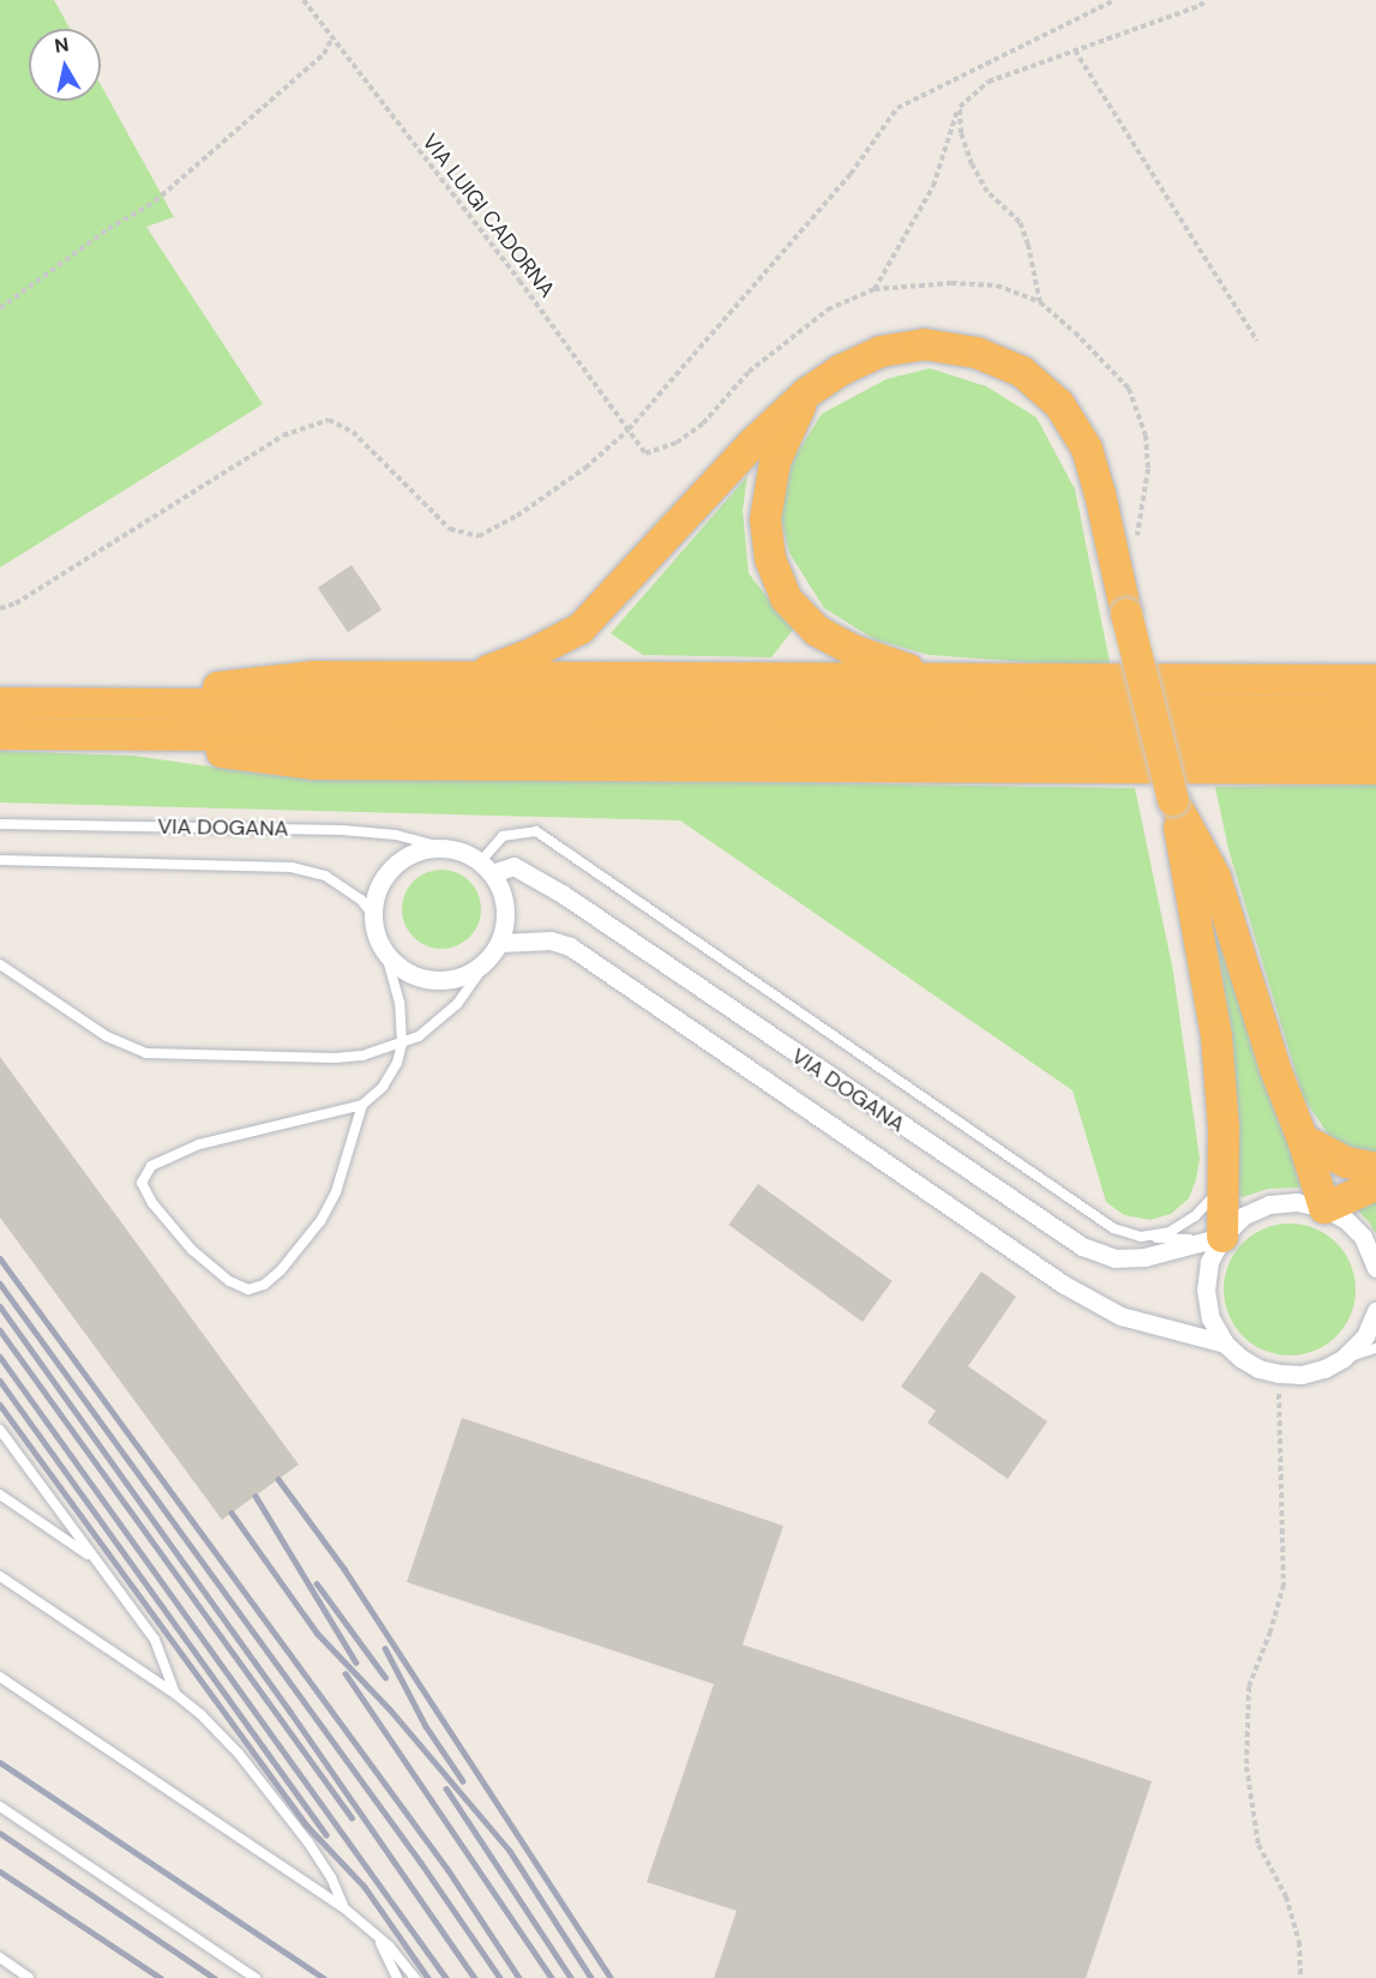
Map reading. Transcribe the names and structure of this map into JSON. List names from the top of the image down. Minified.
{"streets":{"street":["VIA DOGANA"],"path":["VIA LUIGI CADORNA"]},"north":"top"}
